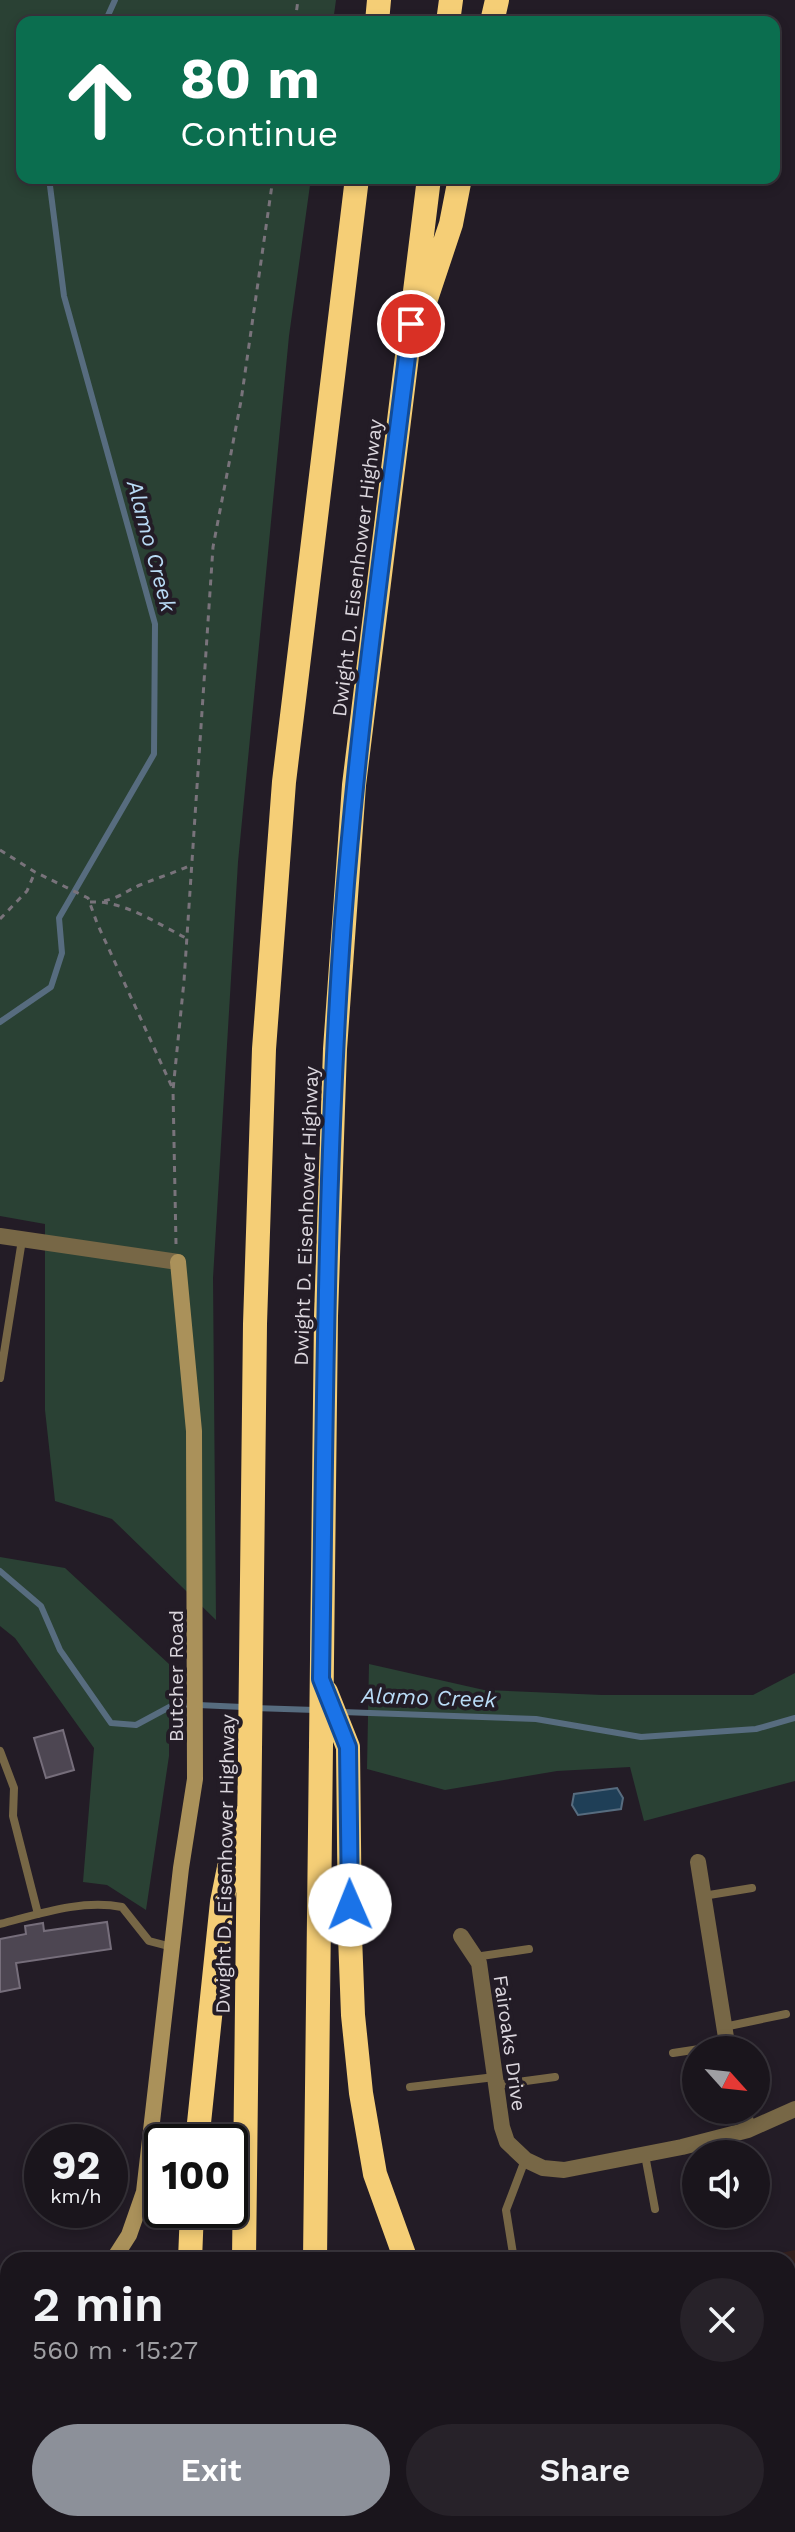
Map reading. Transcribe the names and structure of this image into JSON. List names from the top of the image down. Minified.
{"streets":{"highway":["Dwight D. Eisenhower Highway"],"street":["Butcher Road","Fairoaks Drive"]},"water":["Alamo Creek"],"north":"bottom right","page":{"turn":["80 m","Continue"],"speed":"92 km/h","limit":"100","heading":["2 min","560 m · 15:27"],"buttons":["Exit","Share"]}}
